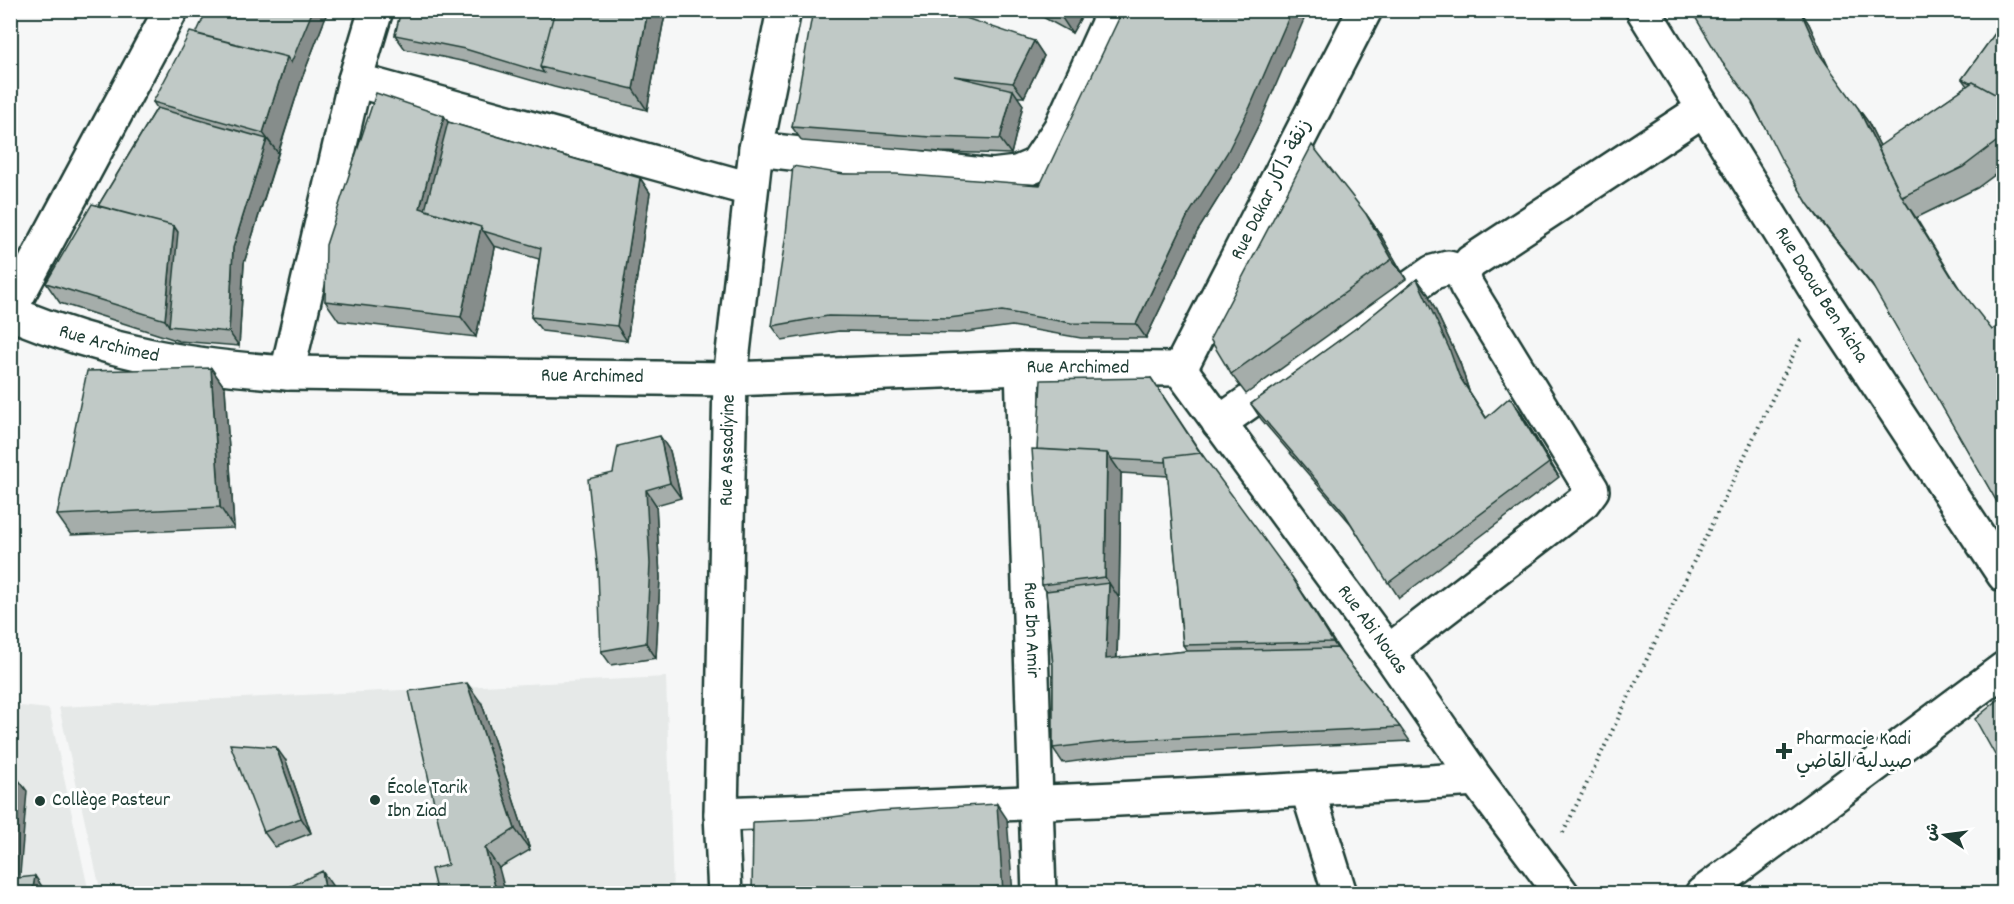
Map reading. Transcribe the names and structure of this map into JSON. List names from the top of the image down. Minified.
{"streets":{"street":["Rue Dakar زنقة داكار","Rue Daoud Ben Aicha","Rue Archimed","Rue Assadiyine","Rue Ibn Amir","Rue Abi Nouas"]},"crossings":[["Rue Dakar زنقة داكار","Rue Archimed"],["Rue Dakar زنقة داكار","Rue Abi Nouas"],["Rue Archimed","Rue Assadiyine"],["Rue Archimed","Rue Ibn Amir"],["Rue Archimed","Rue Abi Nouas"]],"places":{"health":["Pharmacie Kadi صيدلية القاضي"],"other":["École Tarik Ibn Ziad","Collège Pasteur"]},"north":"left"}
